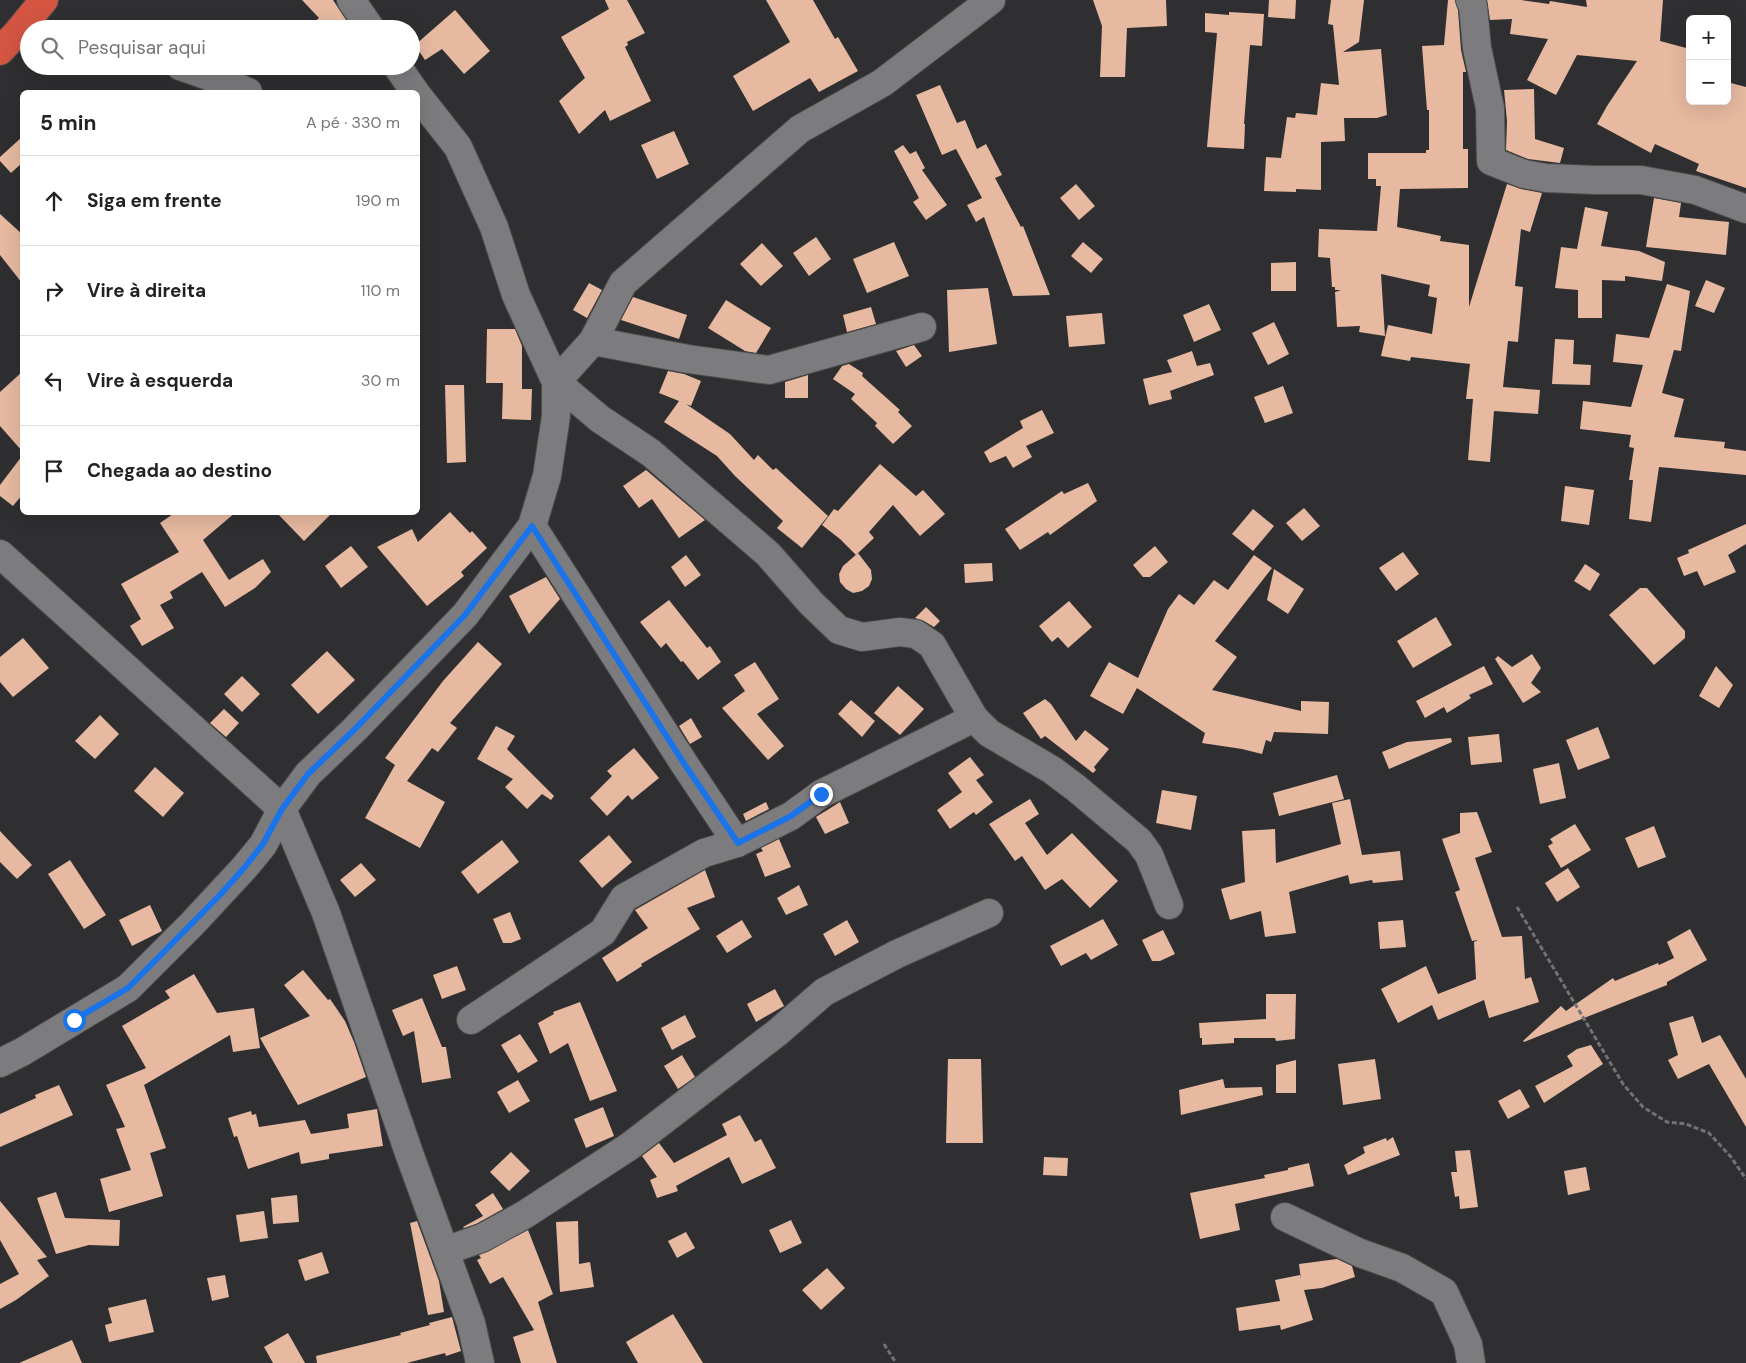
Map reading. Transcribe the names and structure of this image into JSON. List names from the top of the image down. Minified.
{"page":{"map_buttons":["+","−"],"search":"Pesquisar aqui","heading":["5 min","A pé · 330 m"],"list":[["Siga em frente","190 m"],["Vire à direita","110 m"],["Vire à esquerda","30 m"],"Chegada ao destino"]}}
